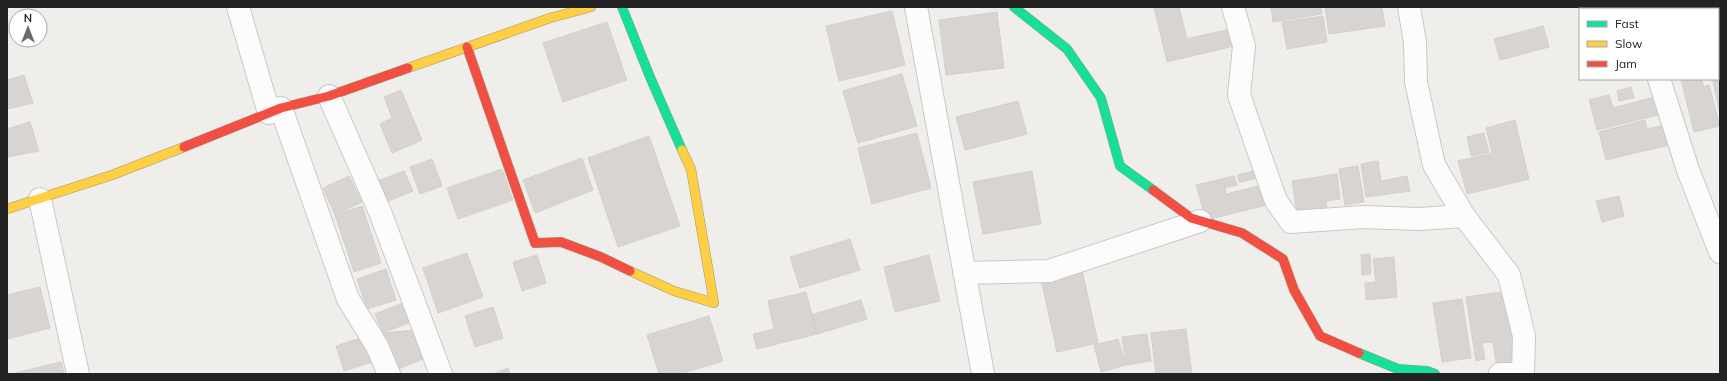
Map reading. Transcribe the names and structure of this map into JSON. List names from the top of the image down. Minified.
{"legend":["Fast","Slow","Jam"],"north":"top"}
